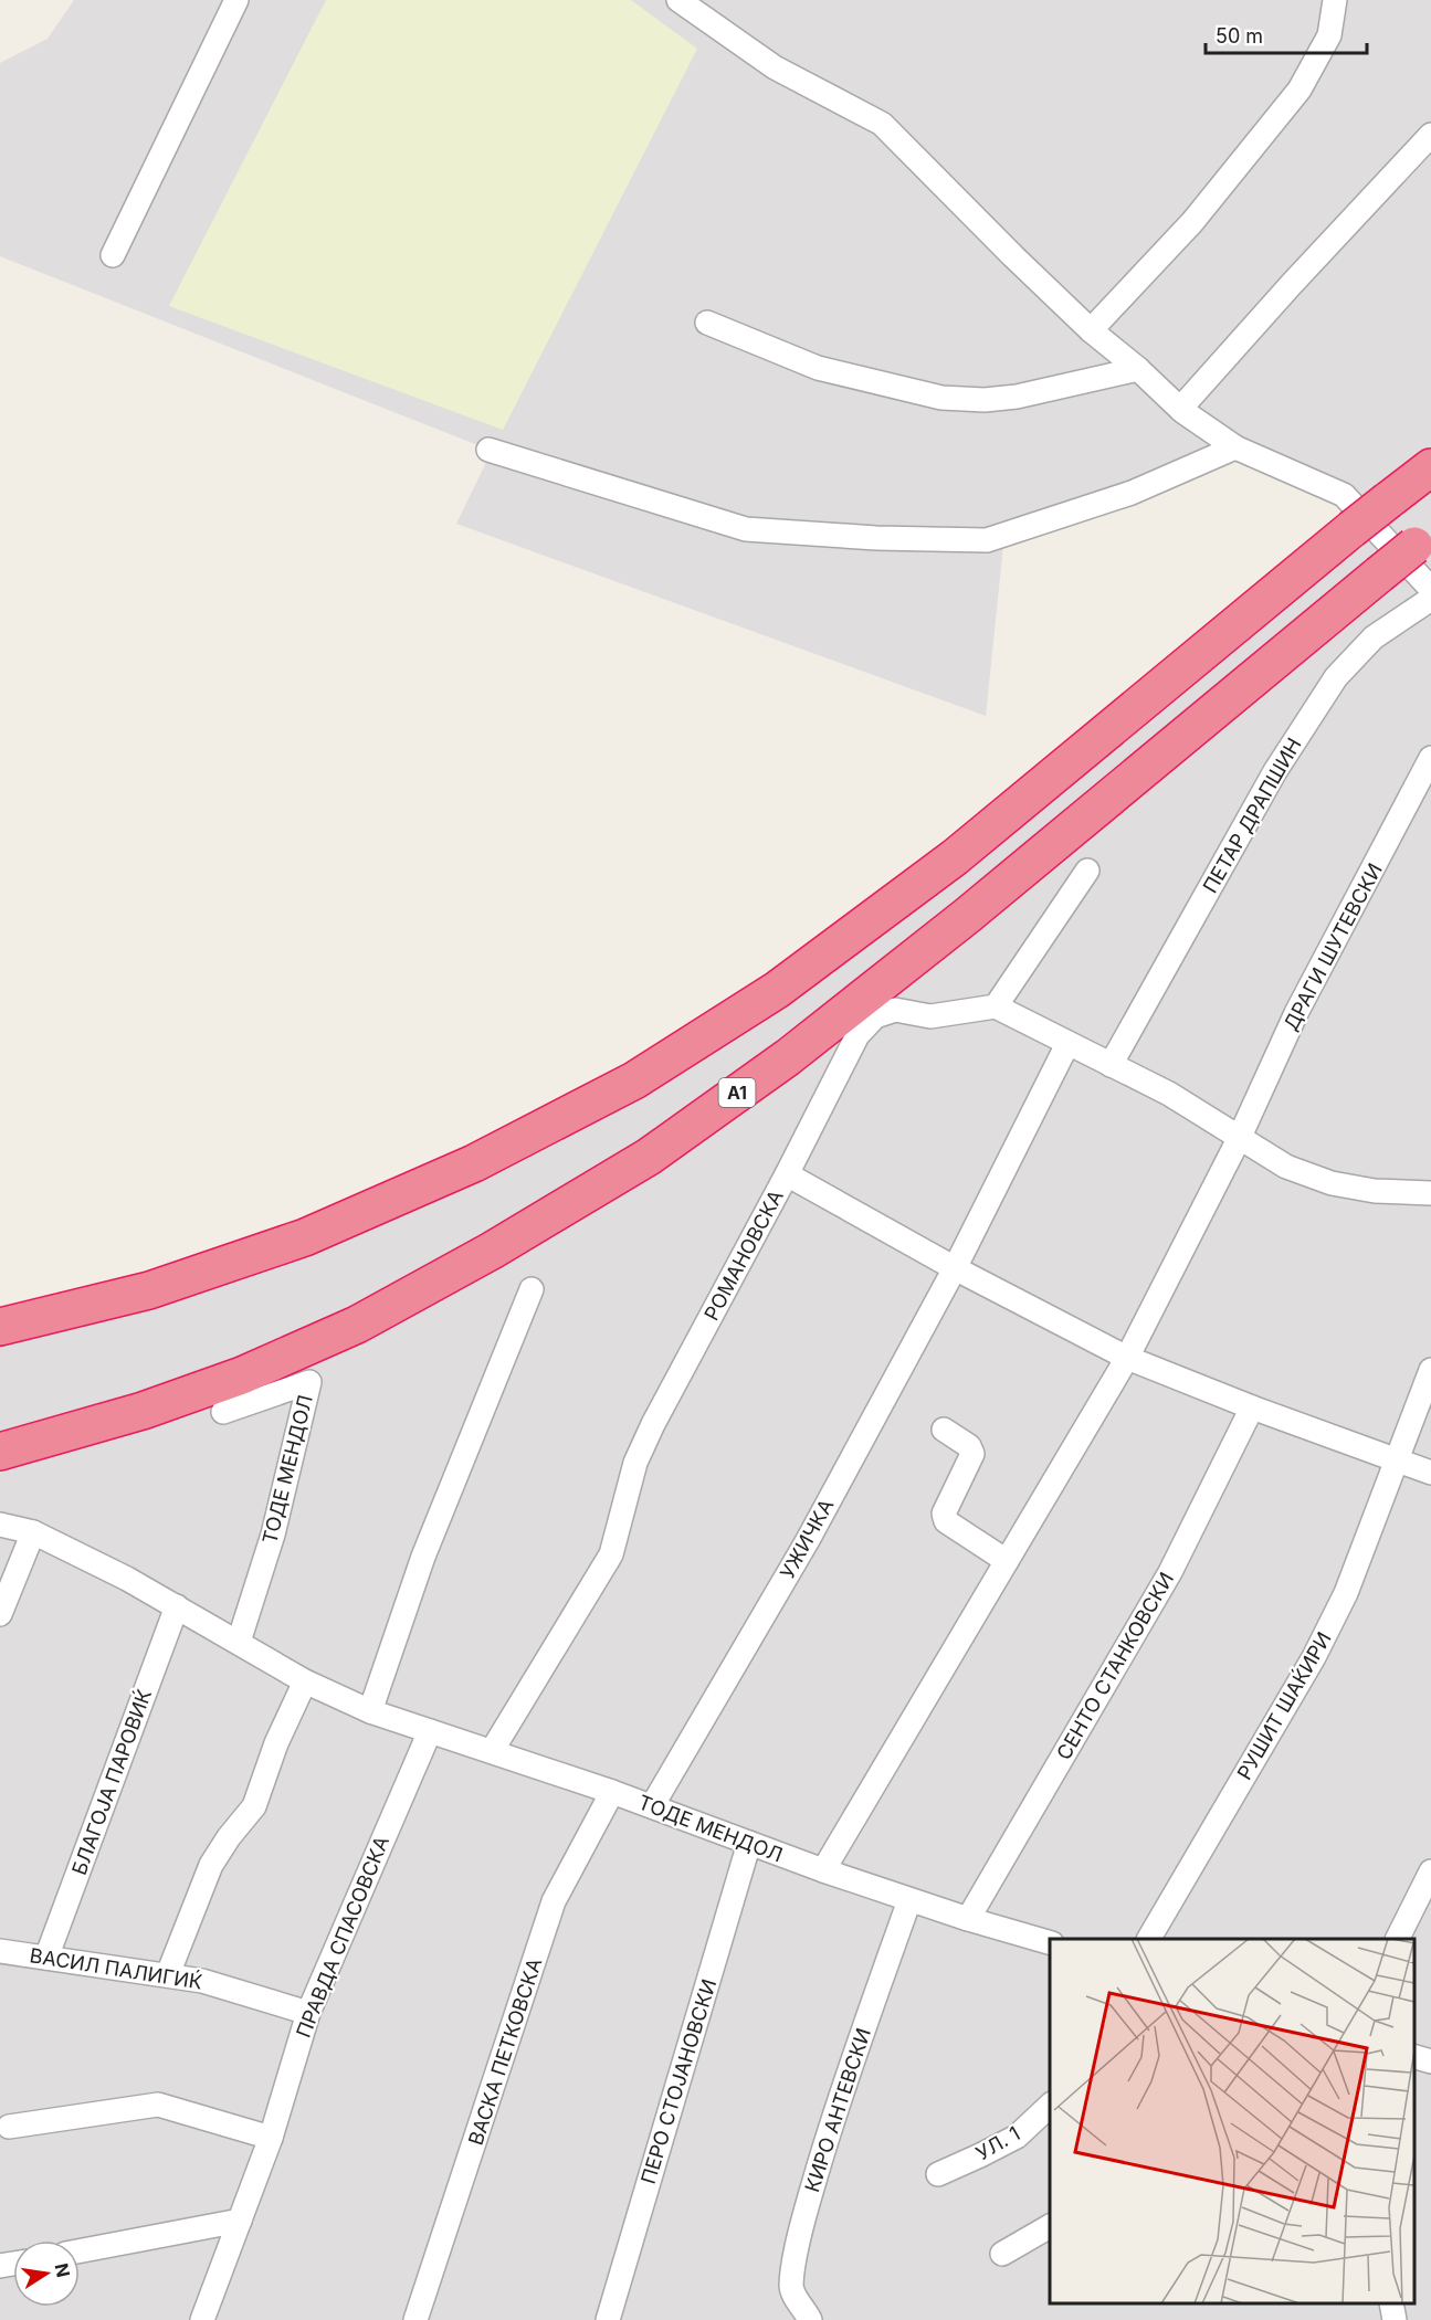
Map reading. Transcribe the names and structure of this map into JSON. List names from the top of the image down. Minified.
{"streets":{"highway":["A1"],"street":["ПЕТАР ДРАПШИН","ДРАГИ ШУТЕВСКИ","РОМАНОВСКА","ТОДЕ МЕНДОЛ","УЖИЧКА","СЕНТО СТАНКОВСКИ","РУШИТ ШАЌИРИ","БЛАГОЈА ПАРОВИЌ","ПРАВДА СПАСОВСКА","ВАСИЛ ПАЛИГИЌ","ВАСКА ПЕТКОВСКА","ПЕРО СТОЈАНОВСКИ","КИРО АНТЕВСКИ","УЛ. 1"]},"crossings":[["ДРАГИ ШУТЕВСКИ","ТОДЕ МЕНДОЛ"],["РОМАНОВСКА","ТОДЕ МЕНДОЛ"],["ТОДЕ МЕНДОЛ","УЖИЧКА"],["ТОДЕ МЕНДОЛ","СЕНТО СТАНКОВСКИ"],["ТОДЕ МЕНДОЛ","БЛАГОЈА ПАРОВИЌ"],["ТОДЕ МЕНДОЛ","ПРАВДА СПАСОВСКА"],["ТОДЕ МЕНДОЛ","ВАСКА ПЕТКОВСКА"],["ТОДЕ МЕНДОЛ","ПЕРО СТОЈАНОВСКИ"],["ТОДЕ МЕНДОЛ","КИРО АНТЕВСКИ"],["БЛАГОЈА ПАРОВИЌ","ВАСИЛ ПАЛИГИЌ"],["ПРАВДА СПАСОВСКА","ВАСИЛ ПАЛИГИЌ"]],"scale_bar":"50 m","north":"right"}
